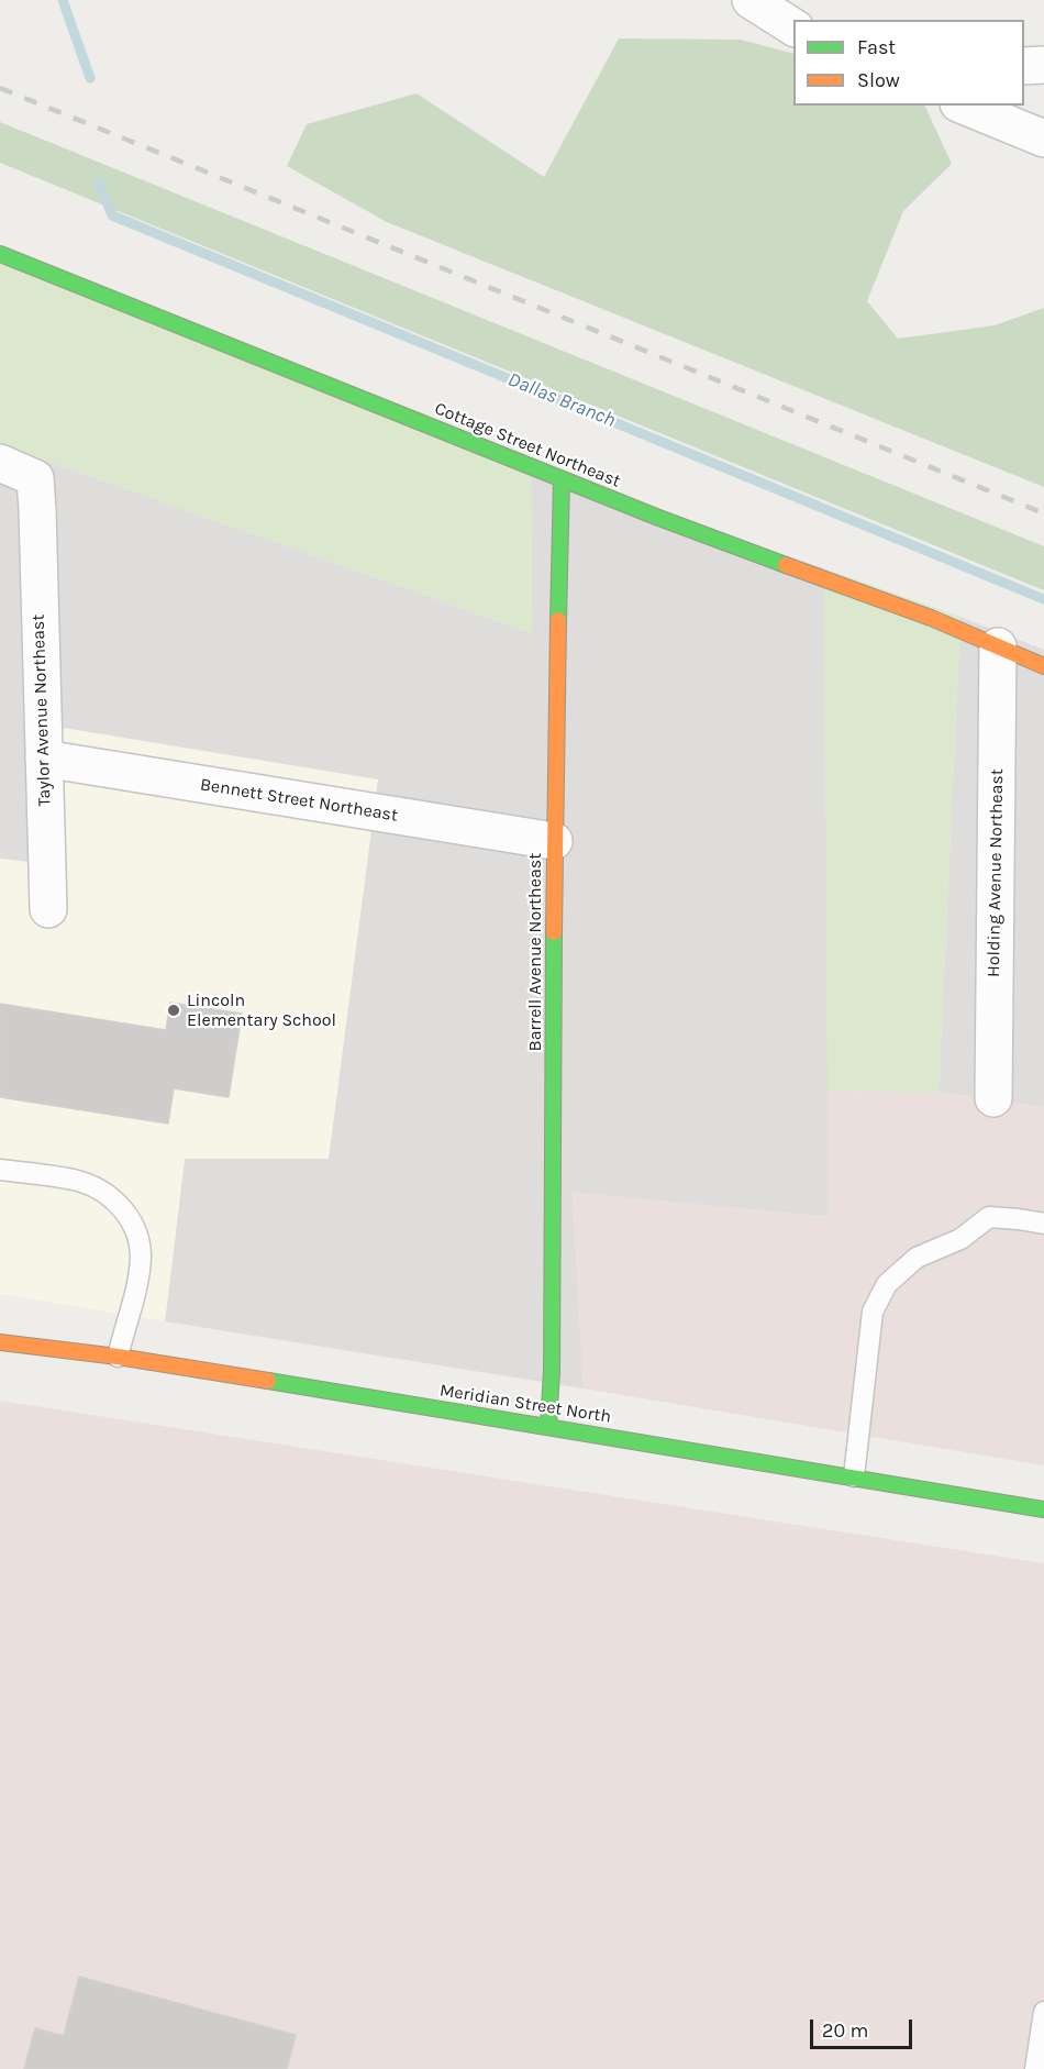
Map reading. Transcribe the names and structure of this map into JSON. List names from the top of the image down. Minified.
{"streets":{"street":["Cottage Street Northeast","Taylor Avenue Northeast","Bennett Street Northeast","Holding Avenue Northeast","Barrell Avenue Northeast","Meridian Street North"]},"crossings":[["Cottage Street Northeast","Holding Avenue Northeast"],["Cottage Street Northeast","Barrell Avenue Northeast"],["Taylor Avenue Northeast","Bennett Street Northeast"],["Bennett Street Northeast","Barrell Avenue Northeast"],["Barrell Avenue Northeast","Meridian Street North"]],"water":["Dallas Branch"],"places":["Lincoln Elementary School"],"legend":["Fast","Slow"],"scale_bar":"20 m"}
